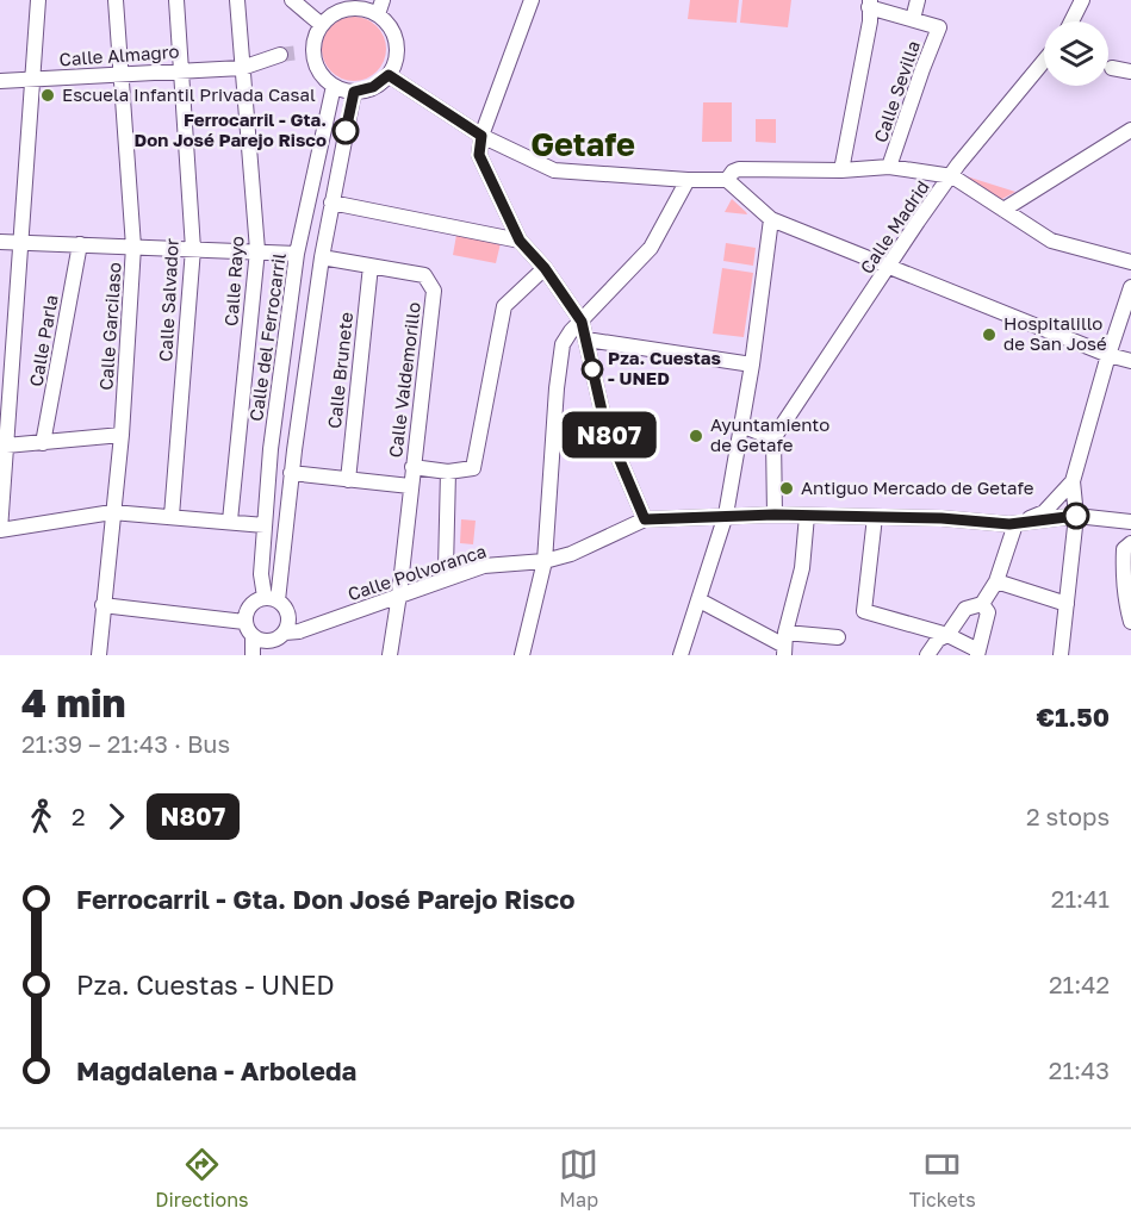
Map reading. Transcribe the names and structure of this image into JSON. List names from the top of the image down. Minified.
{"streets":{"street":["Calle Almagro","Calle Sevilla","Calle Madrid","Calle Rayo","Calle Salvador","Calle Garcilaso","Calle del Ferrocarril","Calle Parla","Calle Brunete","Calle Valdemorillo","Calle Polvoranca"]},"crossings":[["Calle Almagro","Calle Rayo"],["Calle Almagro","Calle Salvador"],["Calle Almagro","Calle Garcilaso"],["Calle del Ferrocarril","Calle Polvoranca"],["Calle Brunete","Calle Valdemorillo"],["Calle Valdemorillo","Calle Polvoranca"]],"districts":["Getafe"],"places":["Escuela Infantil Privada Casal","Ferrocarril - Gta. Don José Parejo Risco","Hospitalillo de San José","Pza. Cuestas - UNED","Ayuntamiento de Getafe","Antiguo Mercado de Getafe"],"lines":["bus line N807"],"page":{"on_map":"N807","heading":["4 min","21:39 – 21:43 · Bus","€1.50"],"legs":["2","N807","2 stops"],"list":[{"name":"Ferrocarril - Gta. Don José Parejo Risco","value":"21:41"},{"name":"Pza. Cuestas - UNED","value":"21:42"},{"name":"Magdalena - Arboleda","value":"21:43"}],"tabs":["Directions","Map","Tickets"]}}
